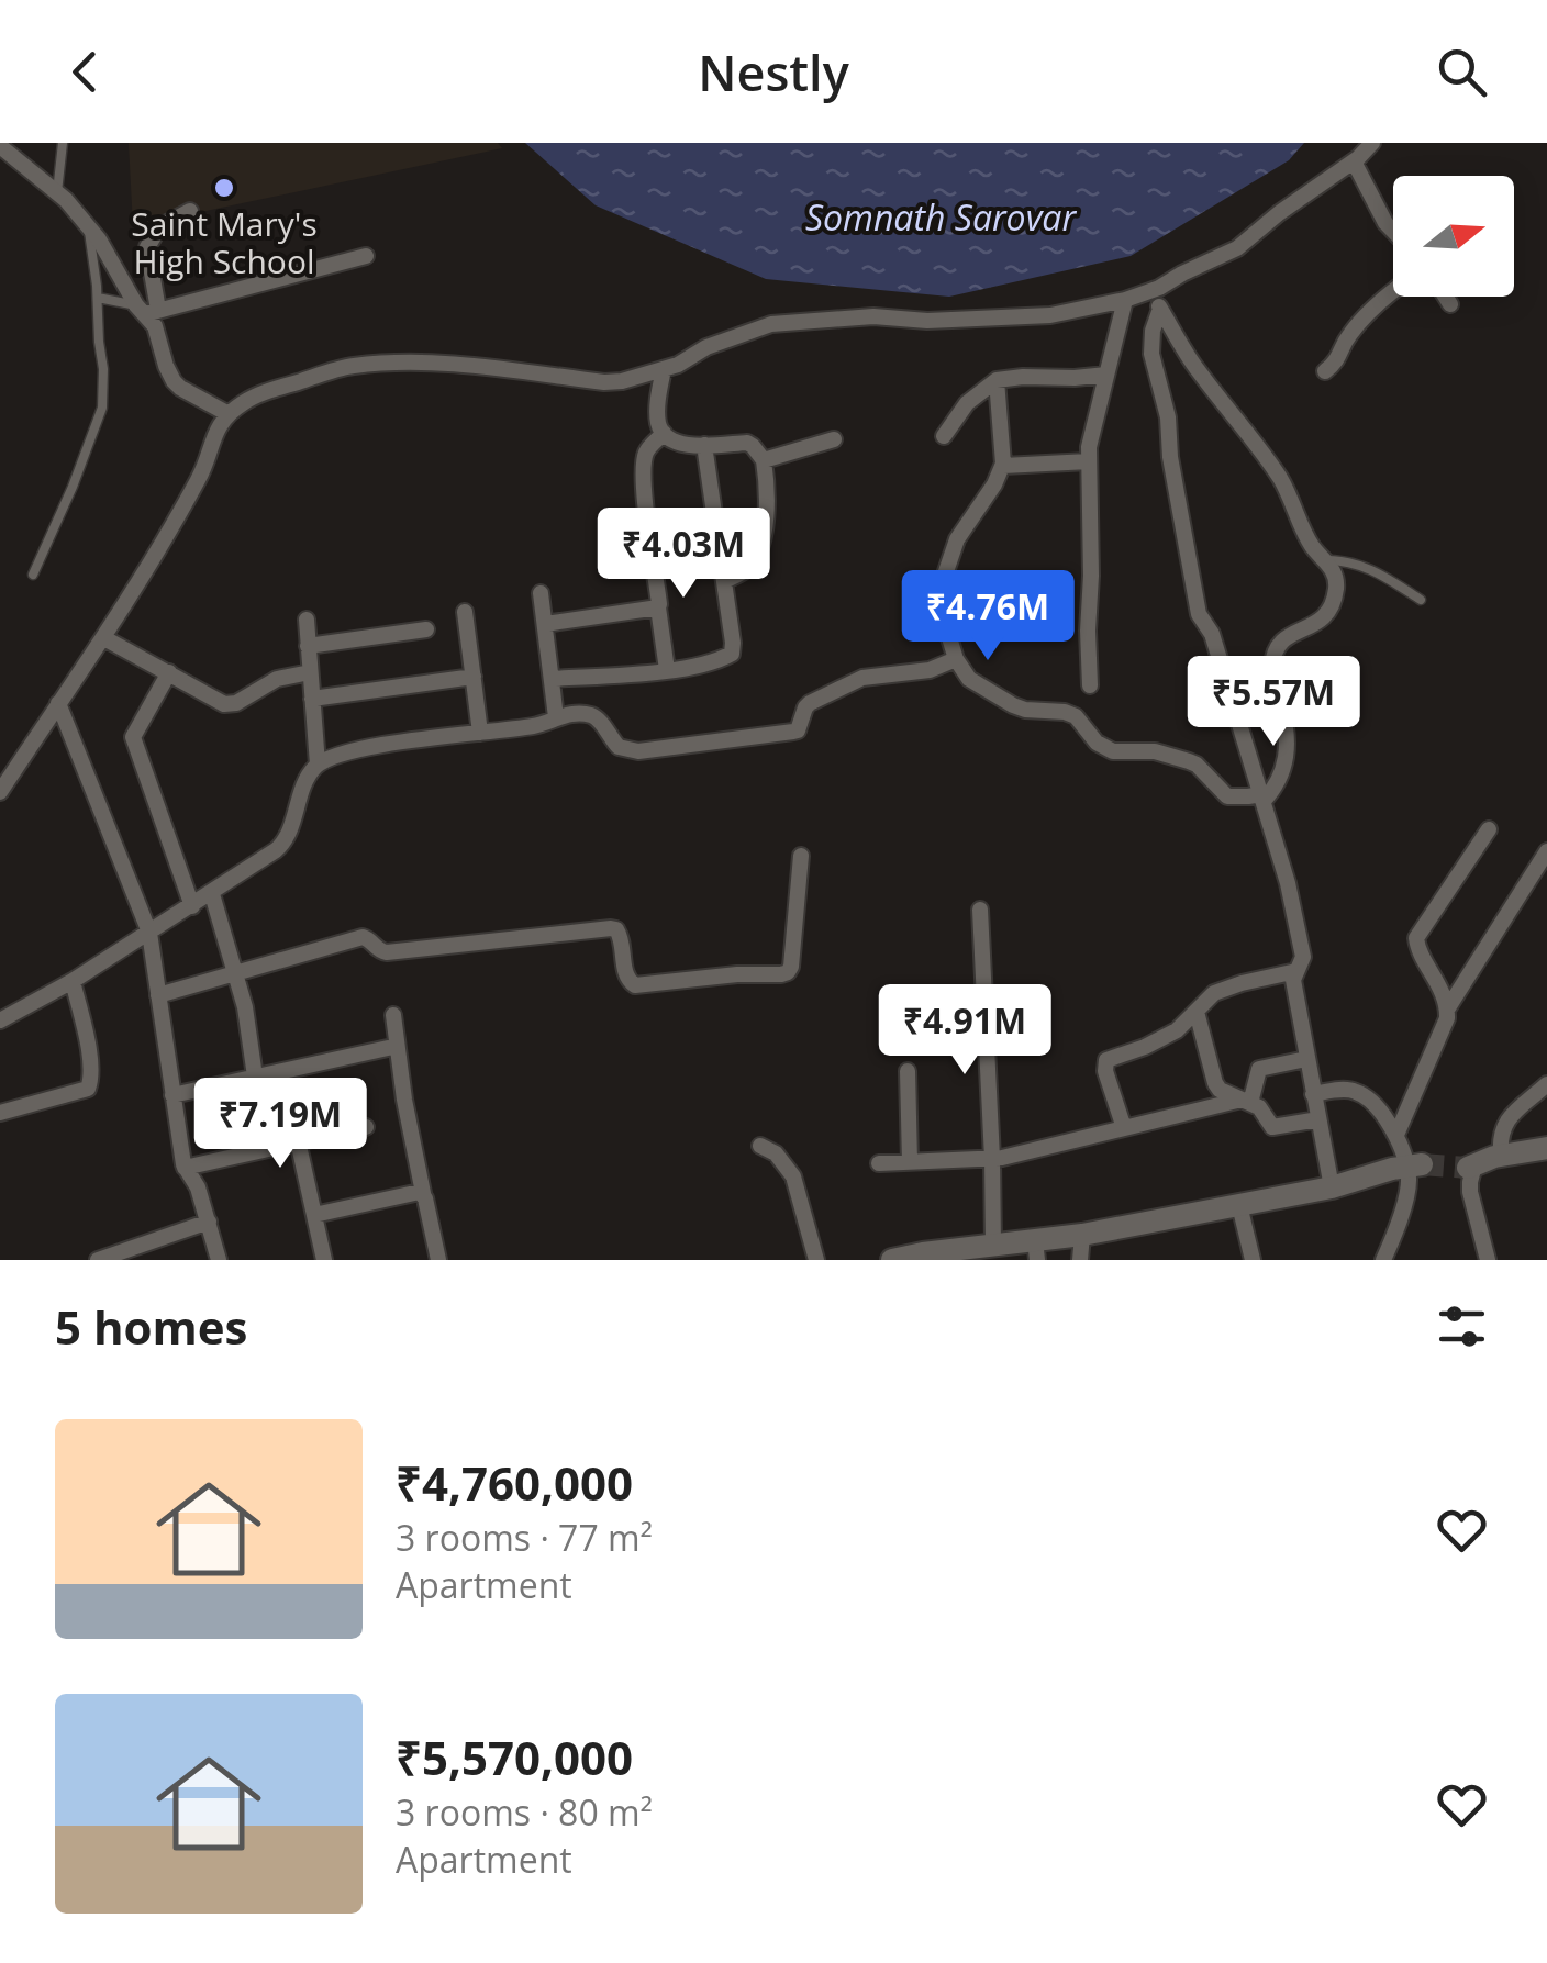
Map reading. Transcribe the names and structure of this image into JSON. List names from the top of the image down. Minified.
{"water":["Somnath Sarovar"],"places":["Saint Mary's High School"],"north":"right","page":{"header":"Nestly","price":["₹4.03M","₹4.76M","₹5.57M","₹4.91M","₹7.19M"],"heading":"5 homes","list":[{"name":"₹4,760,000","note":"3 rooms · 77 m² · Apartment"},{"name":"₹5,570,000","note":"3 rooms · 80 m² · Apartment"}]}}
